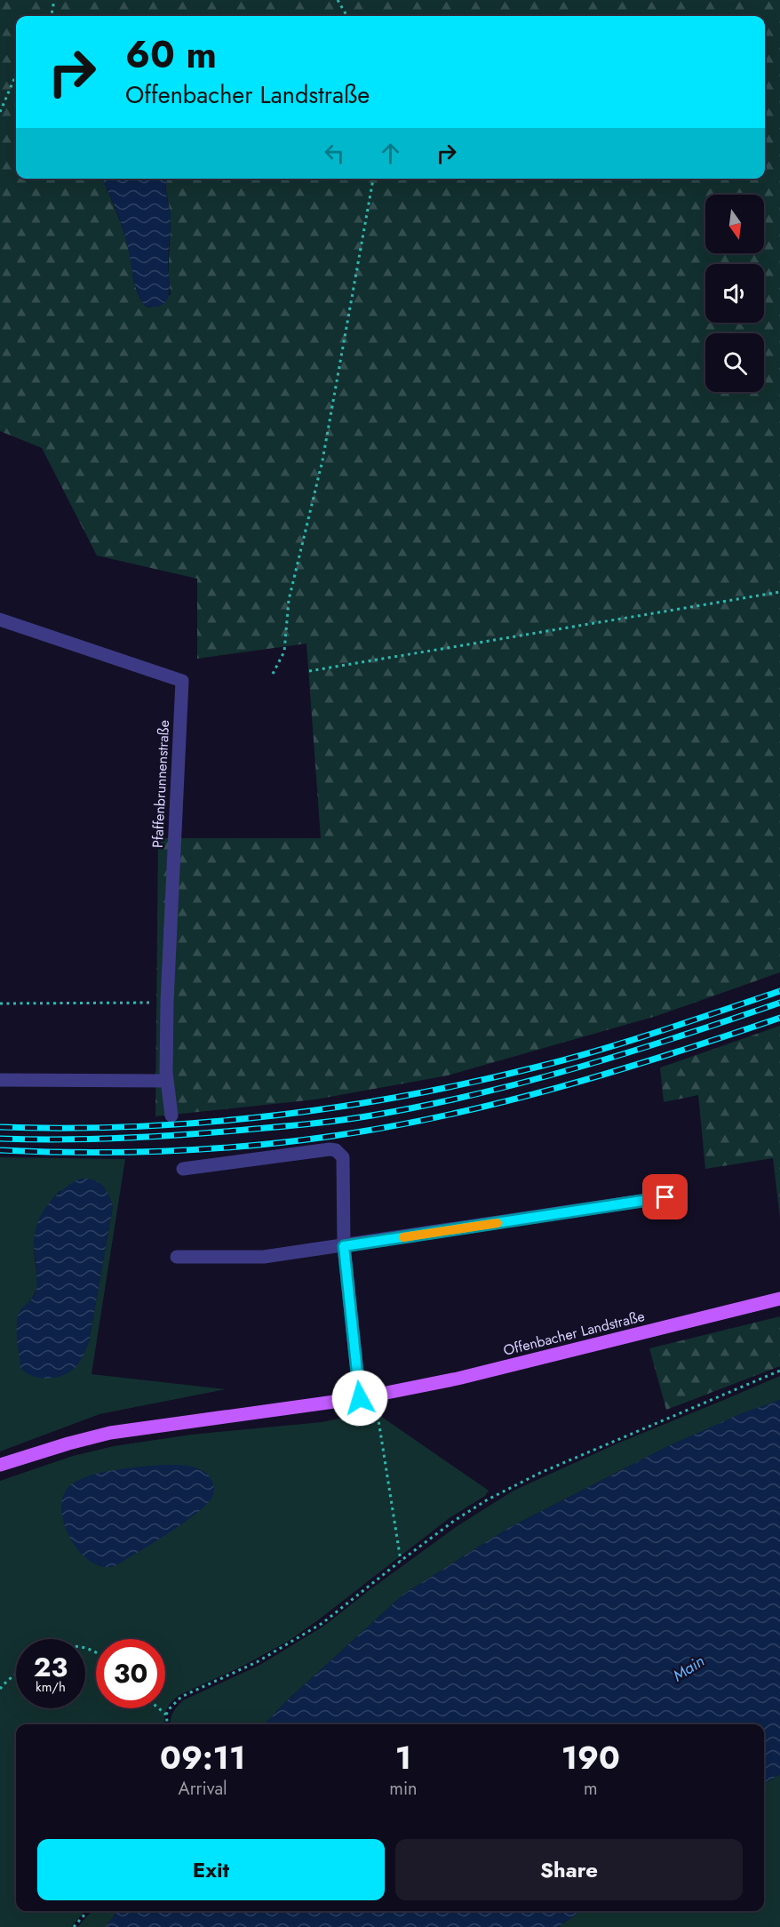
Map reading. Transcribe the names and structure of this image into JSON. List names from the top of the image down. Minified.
{"streets":{"main road":["Offenbacher Landstraße"],"street":["Pfaffenbrunnenstraße"]},"water":["Main"],"north":"bottom","page":{"turn":["60 m","Offenbacher Landstraße"],"speed":"23 km/h","limit":"30","eta":["09:11","Arrival","1","min","190","m"],"buttons":["Exit","Share"]}}
